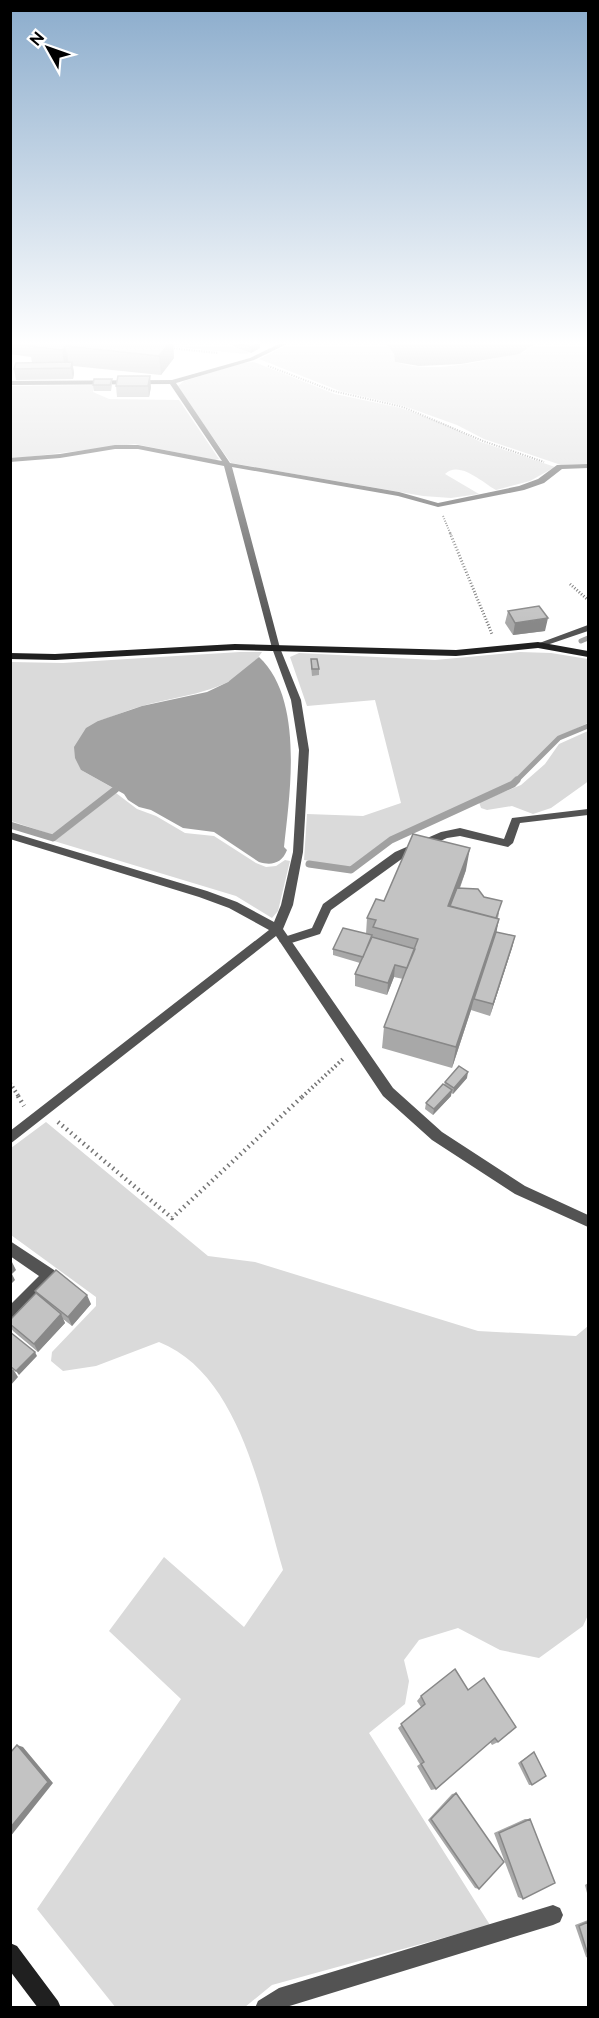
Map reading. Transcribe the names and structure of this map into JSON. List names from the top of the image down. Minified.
{"north":"top left"}
